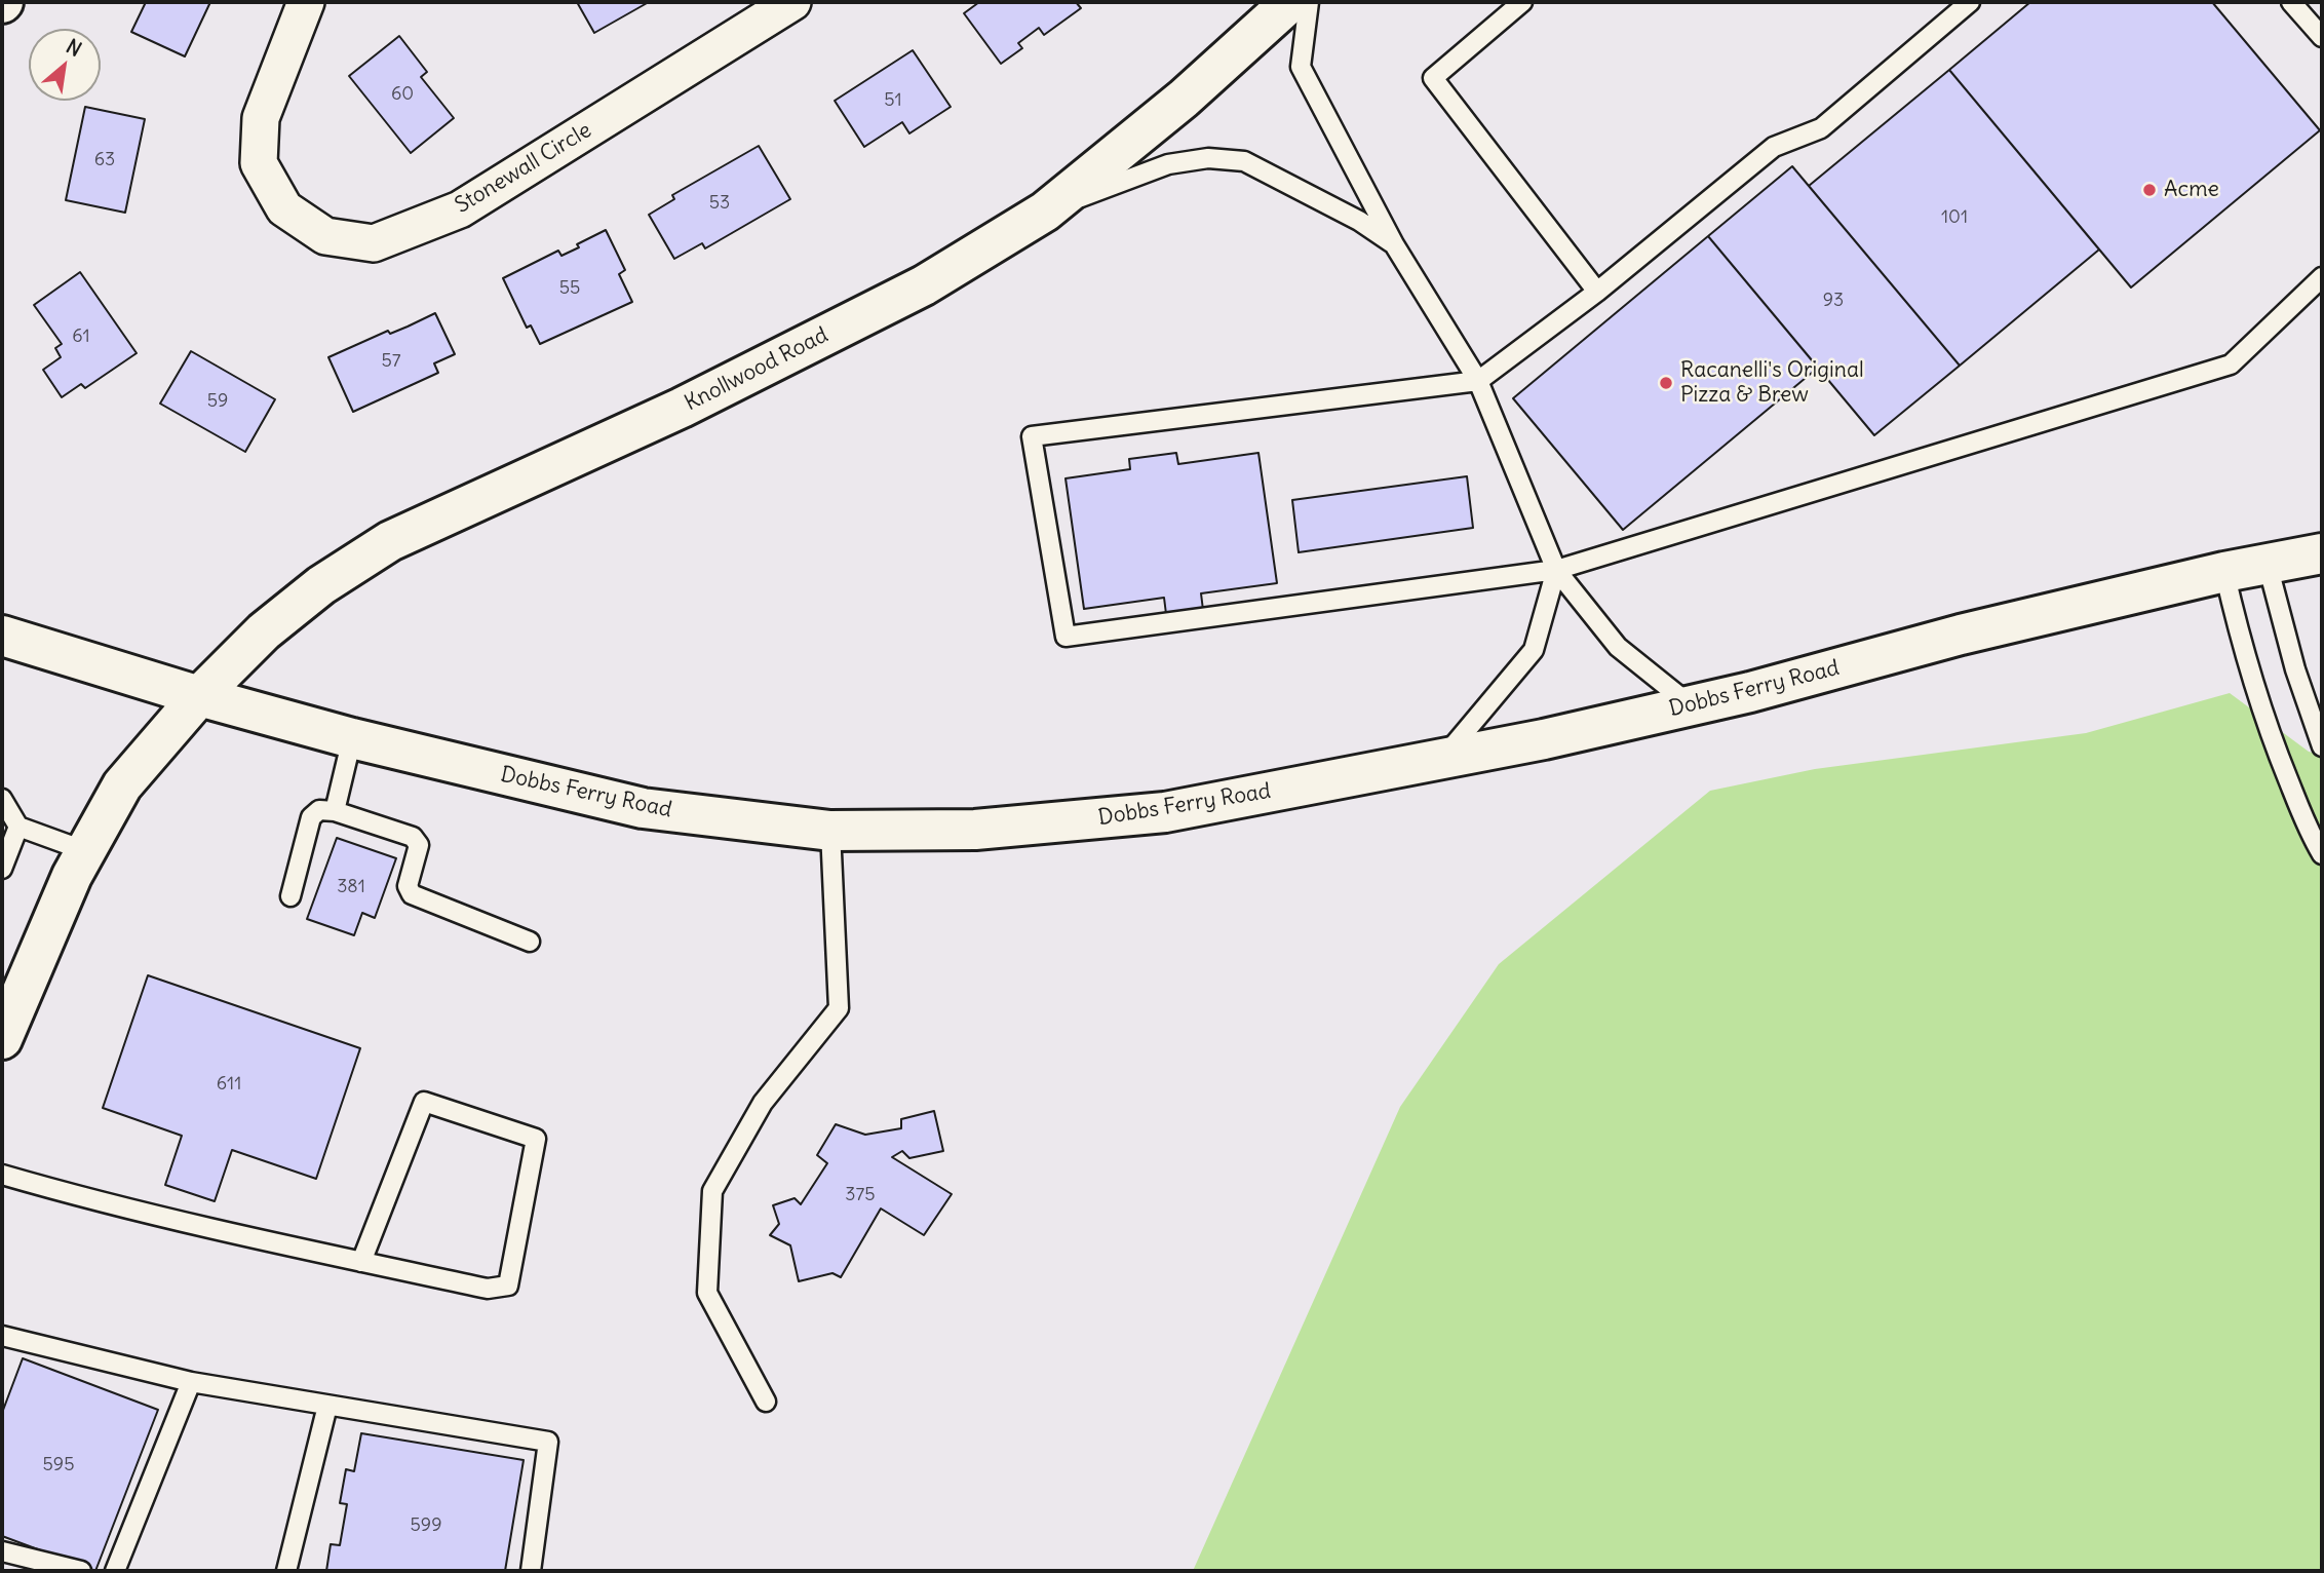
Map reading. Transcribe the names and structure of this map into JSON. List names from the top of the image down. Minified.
{"streets":{"main road":["Knollwood Road","Dobbs Ferry Road"],"street":["Stonewall Circle"]},"crossings":[["Knollwood Road","Dobbs Ferry Road"]],"places":["Acme","Racanelli's Original Pizza & Brew"],"house_numbers":["60","51","63","53","101","55","93","61","57","59","381","611","375","595","599"],"north":"top right"}
